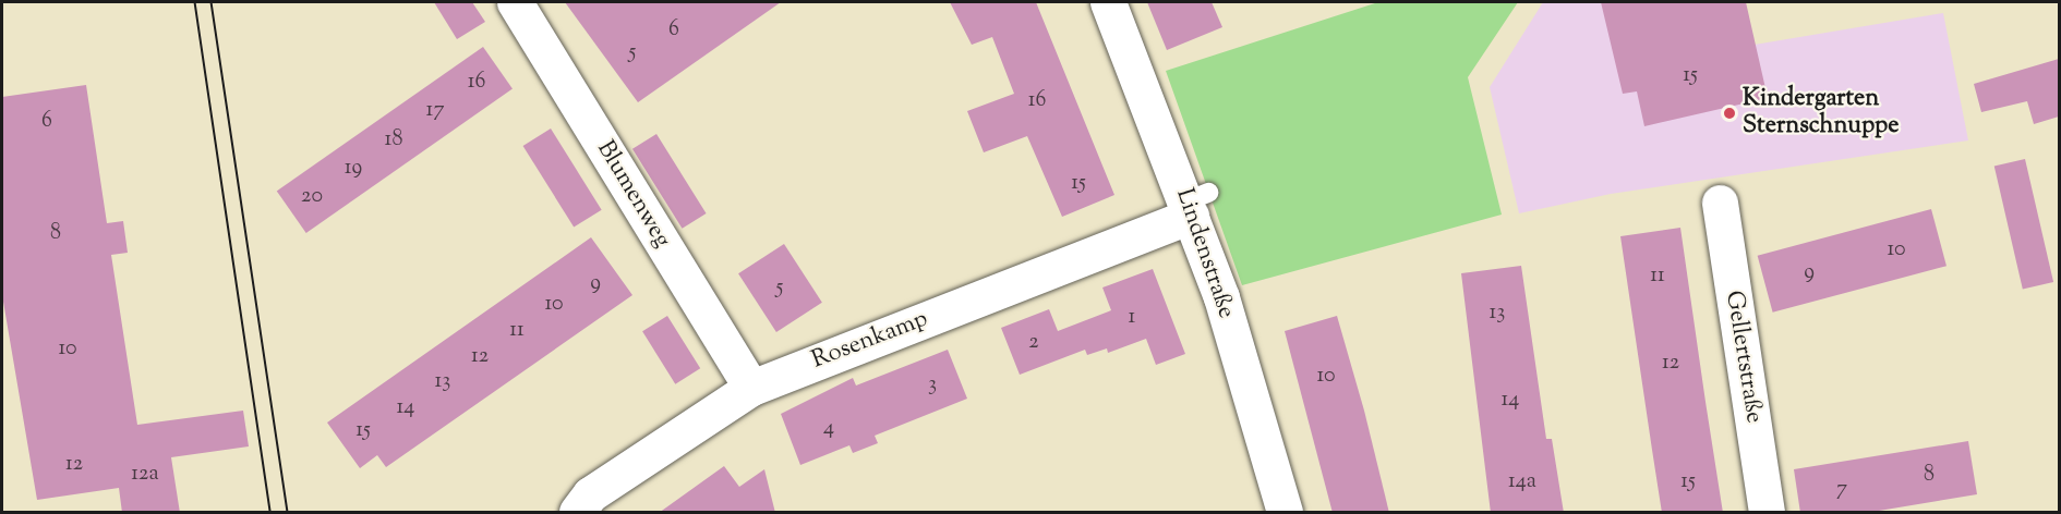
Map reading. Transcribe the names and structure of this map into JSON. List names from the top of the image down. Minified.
{"streets":{"street":["Blumenweg","Lindenstraße","Rosenkamp","Gellertstraße"]},"crossings":[["Blumenweg","Rosenkamp"],["Lindenstraße","Rosenkamp"]],"places":["Kindergarten Sternschnuppe"],"house_numbers":["6","5","15","16","16","17","6","18","19","15","20","8","10","9","11","9","5","10","13","1","11","2","10","12","12","10","13","3","14","14","4","15","12","12a","8","14a","15","7"]}
